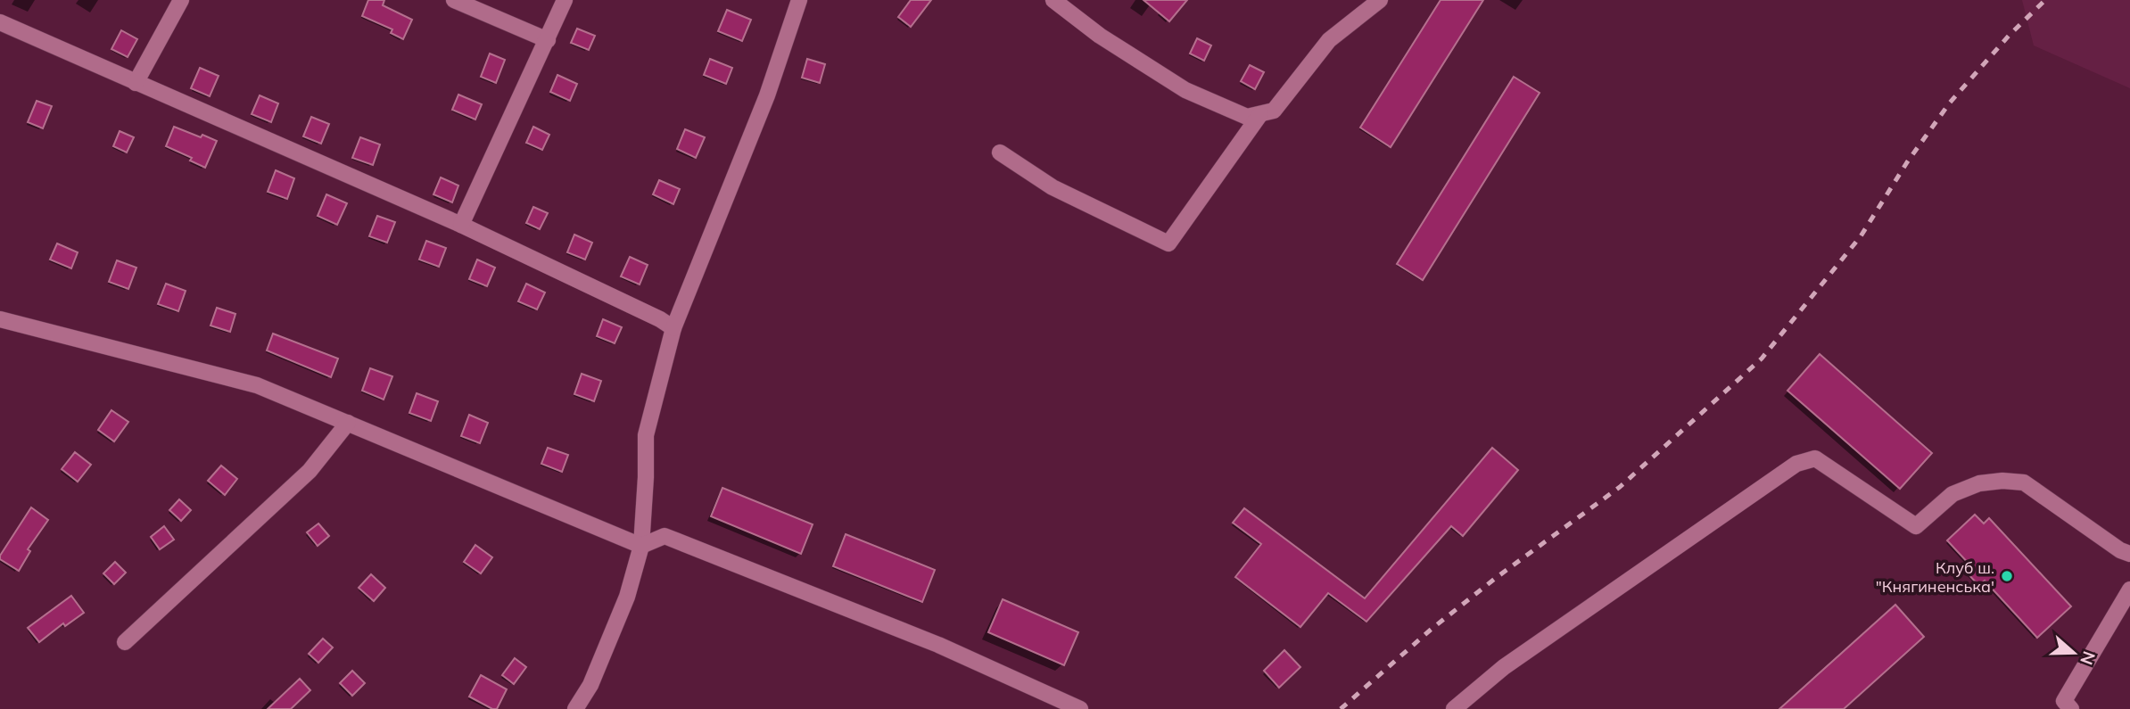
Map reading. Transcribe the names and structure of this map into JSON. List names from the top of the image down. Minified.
{"places":["Клуб ш. \"Княгиненська'"],"north":"right"}
